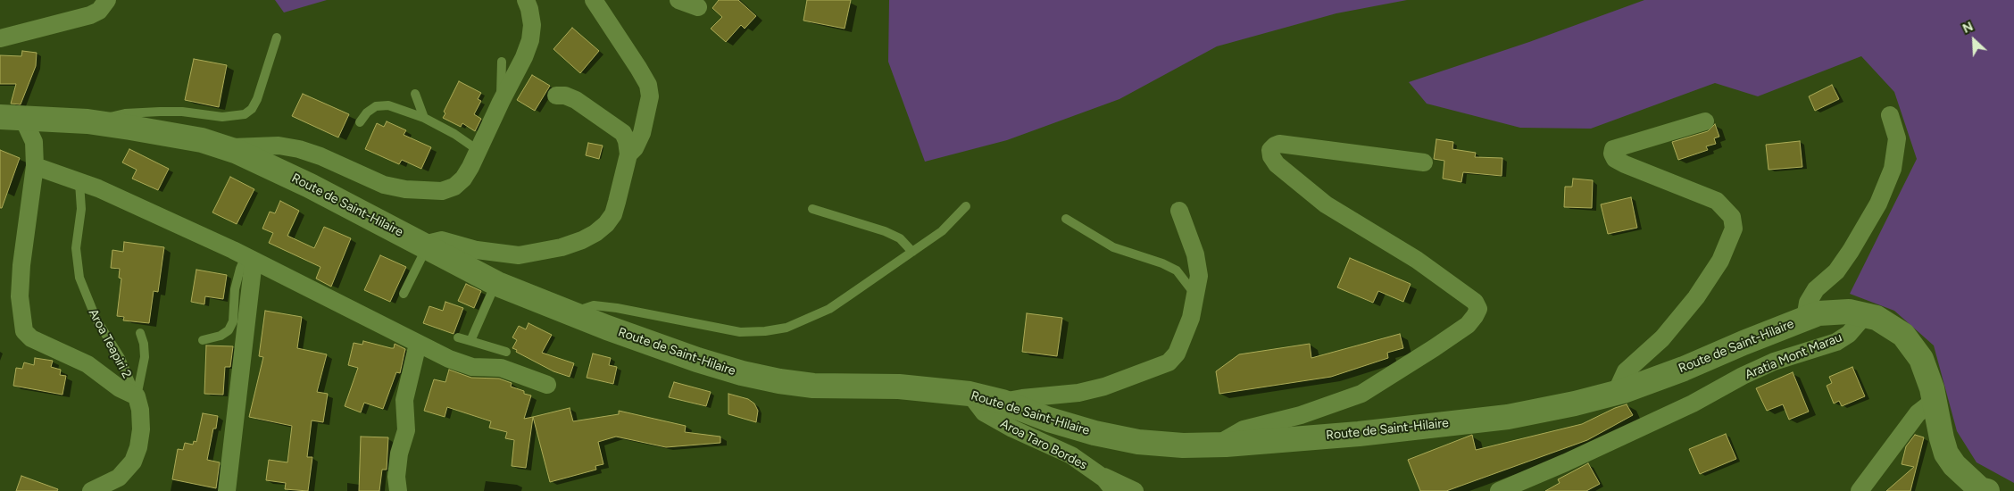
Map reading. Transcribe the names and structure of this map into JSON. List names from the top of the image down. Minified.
{"streets":{"main road":["Route de Saint-Hilaire"],"street":["Aroa Teapiri 2","Aratia Mont Marau","Aroa Taro Bordes"]},"crossings":[["Route de Saint-Hilaire","Aroa Teapiri 2"],["Route de Saint-Hilaire","Aratia Mont Marau"],["Route de Saint-Hilaire","Aroa Taro Bordes"]],"north":"top left"}
